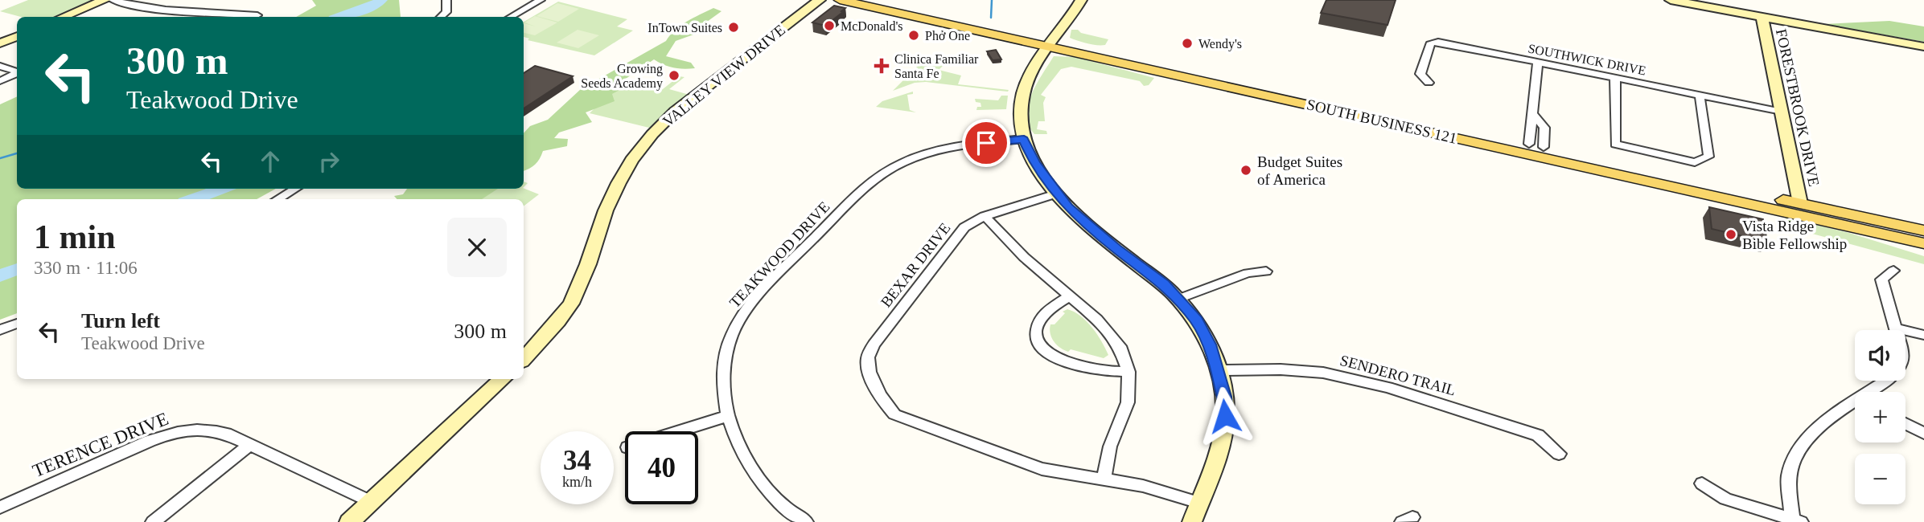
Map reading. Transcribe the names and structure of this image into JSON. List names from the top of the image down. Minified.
{"streets":{"main road":["SOUTH BUSINESS 121"],"street":["SOUTHWICK DRIVE","VALLEY VIEW DRIVE","FORESTBROOK DRIVE","TEAKWOOD DRIVE","BEXAR DRIVE","SENDERO TRAIL","TERENCE DRIVE"]},"crossings":[["SOUTHWICK DRIVE","FORESTBROOK DRIVE"],["FORESTBROOK DRIVE","SOUTH BUSINESS 121"]],"places":{"other":["McDonald's","InTown Suites","Phở One","Wendy's","Growing Seeds Academy","Budget Suites of America","Vista Ridge Bible Fellowship"],"health":["Clinica Familiar Santa Fe"]},"page":{"turn":["300 m","Teakwood Drive"],"heading":["1 min","330 m · 11:06"],"list":[{"name":"Turn left","note":"Teakwood Drive","value":"300 m"}],"map_buttons":["+","−"],"speed":"34 km/h","limit":"40"}}
